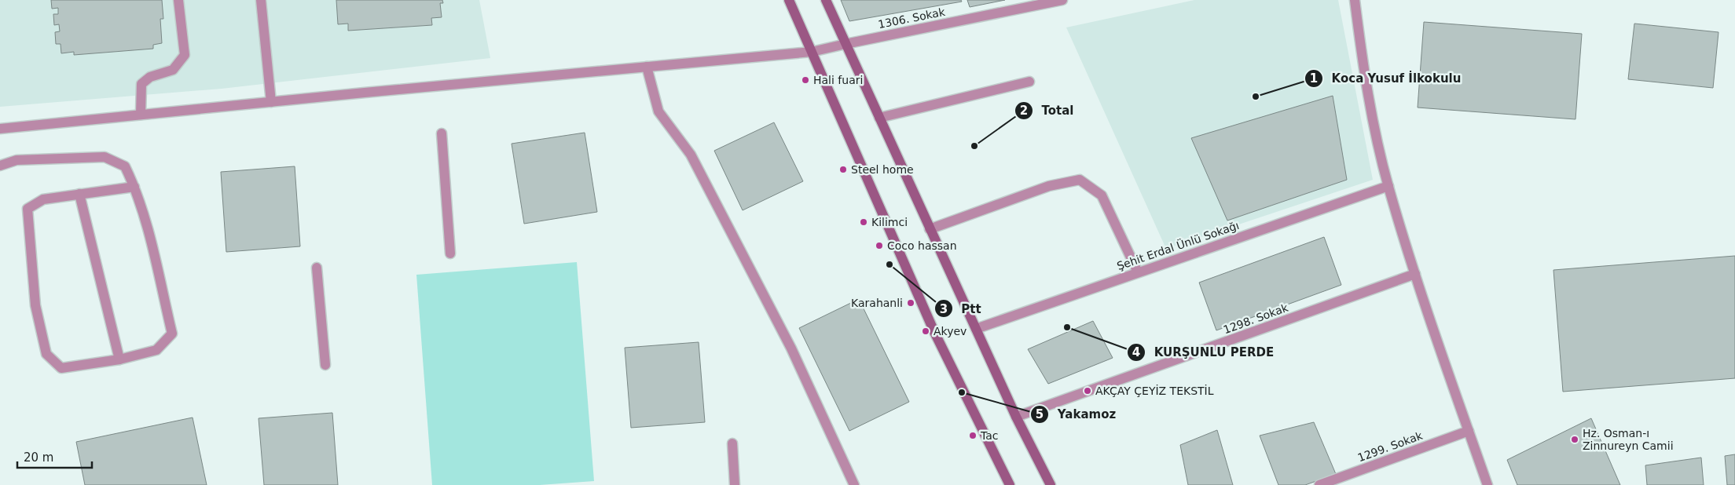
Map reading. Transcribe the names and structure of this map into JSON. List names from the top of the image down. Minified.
{"streets":{"street":["1306. Sokak","Şehit Erdal Ünlü Sokağı","1298. Sokak","1299. Sokak"]},"places":["Hali fuari","Koca Yusuf İlkokulu","Total","Steel home","Kilimci","Coco hassan","Ptt","Karahanli","KURŞUNLU PERDE","Akyev","AKÇAY ÇEYİZ TEKSTİL","Yakamoz","Tac","Hz. Osman-ı Zinnureyn Camii"],"scale_bar":"20 m"}
